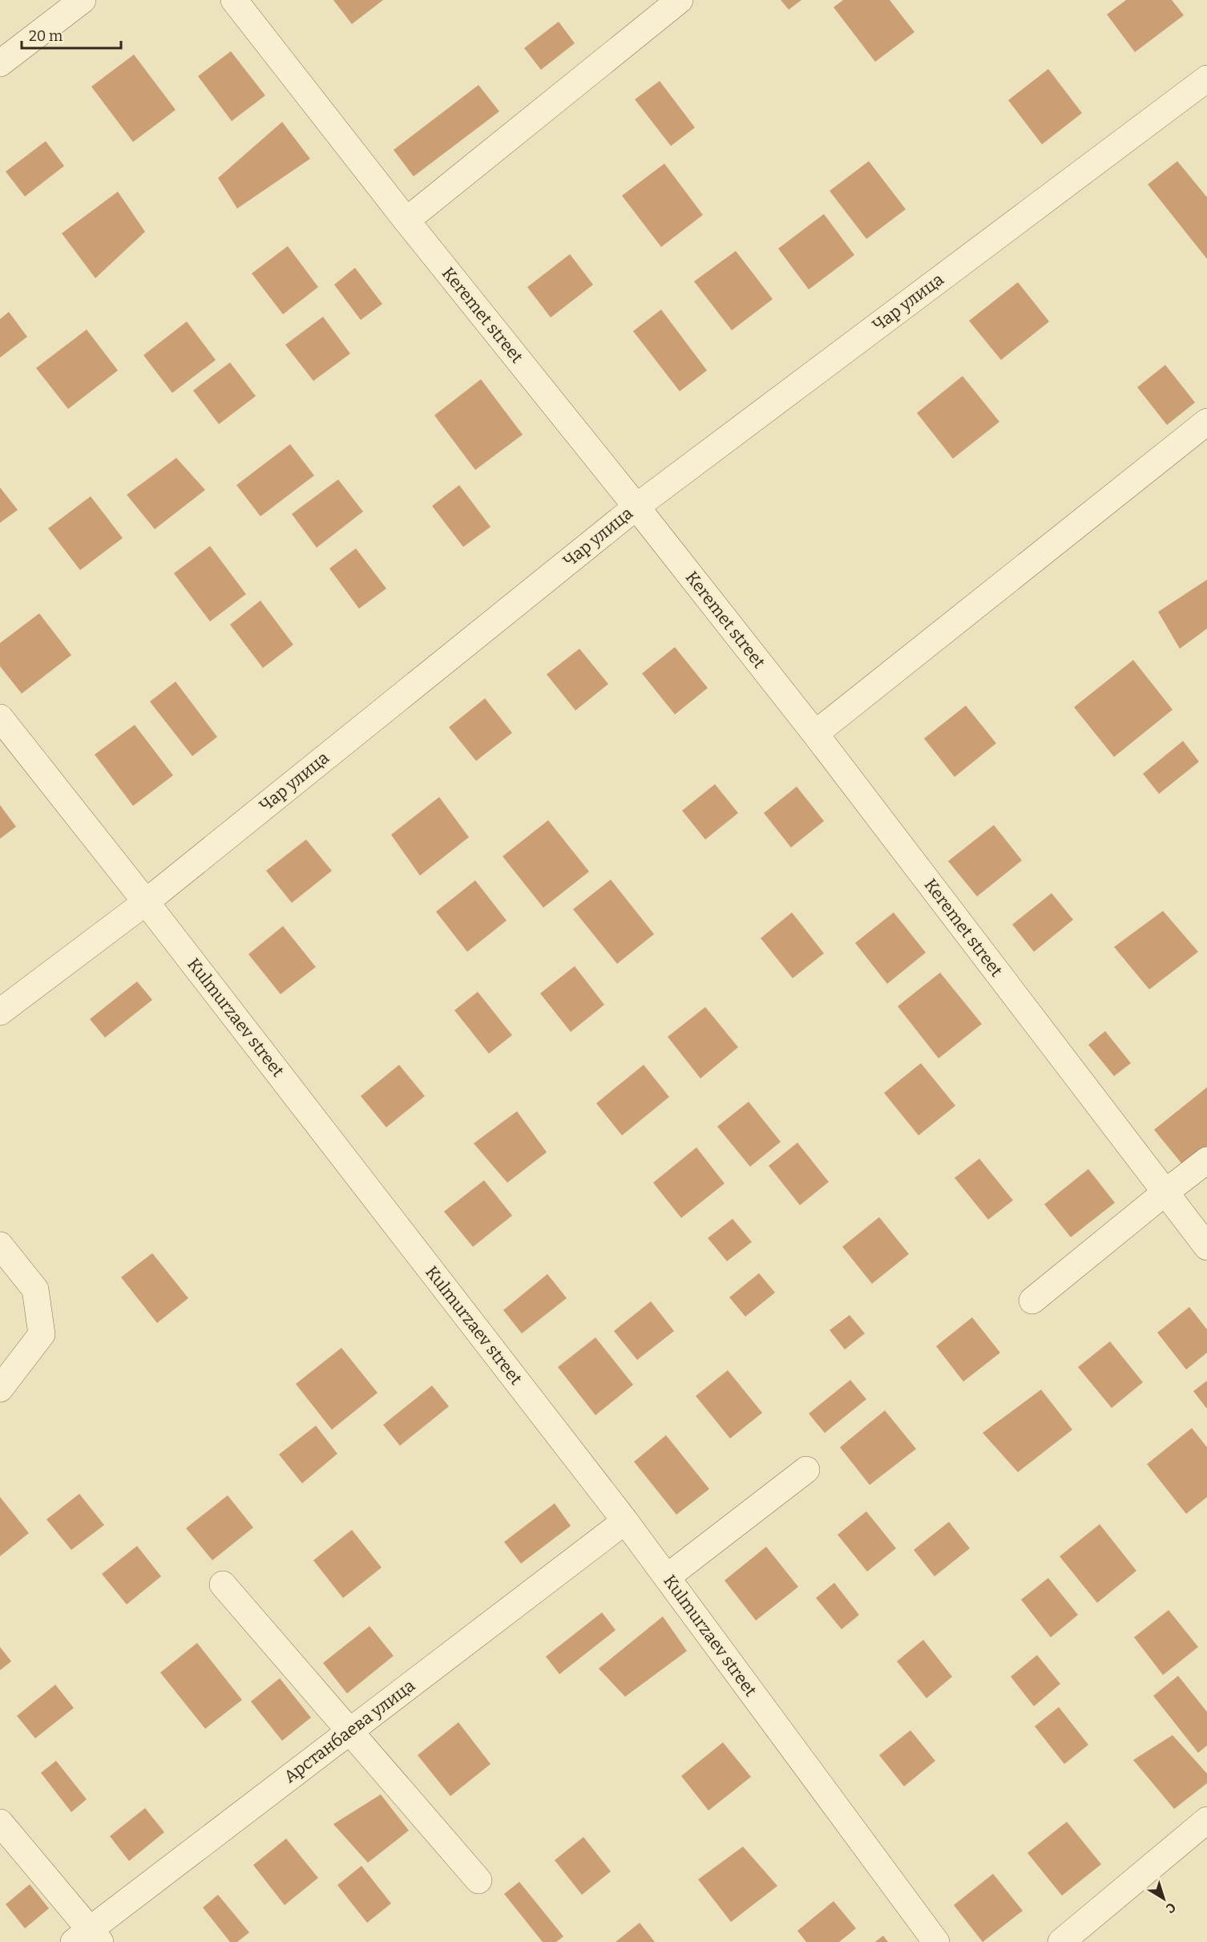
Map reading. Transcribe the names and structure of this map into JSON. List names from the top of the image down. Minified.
{"streets":{"street":["Чар улица","Keremet street","Kulmurzaev street","Арстанбаева улица"]},"crossings":[["Чар улица","Keremet street"],["Чар улица","Kulmurzaev street"],["Kulmurzaev street","Арстанбаева улица"]],"scale_bar":"20 m","north":"bottom right"}
